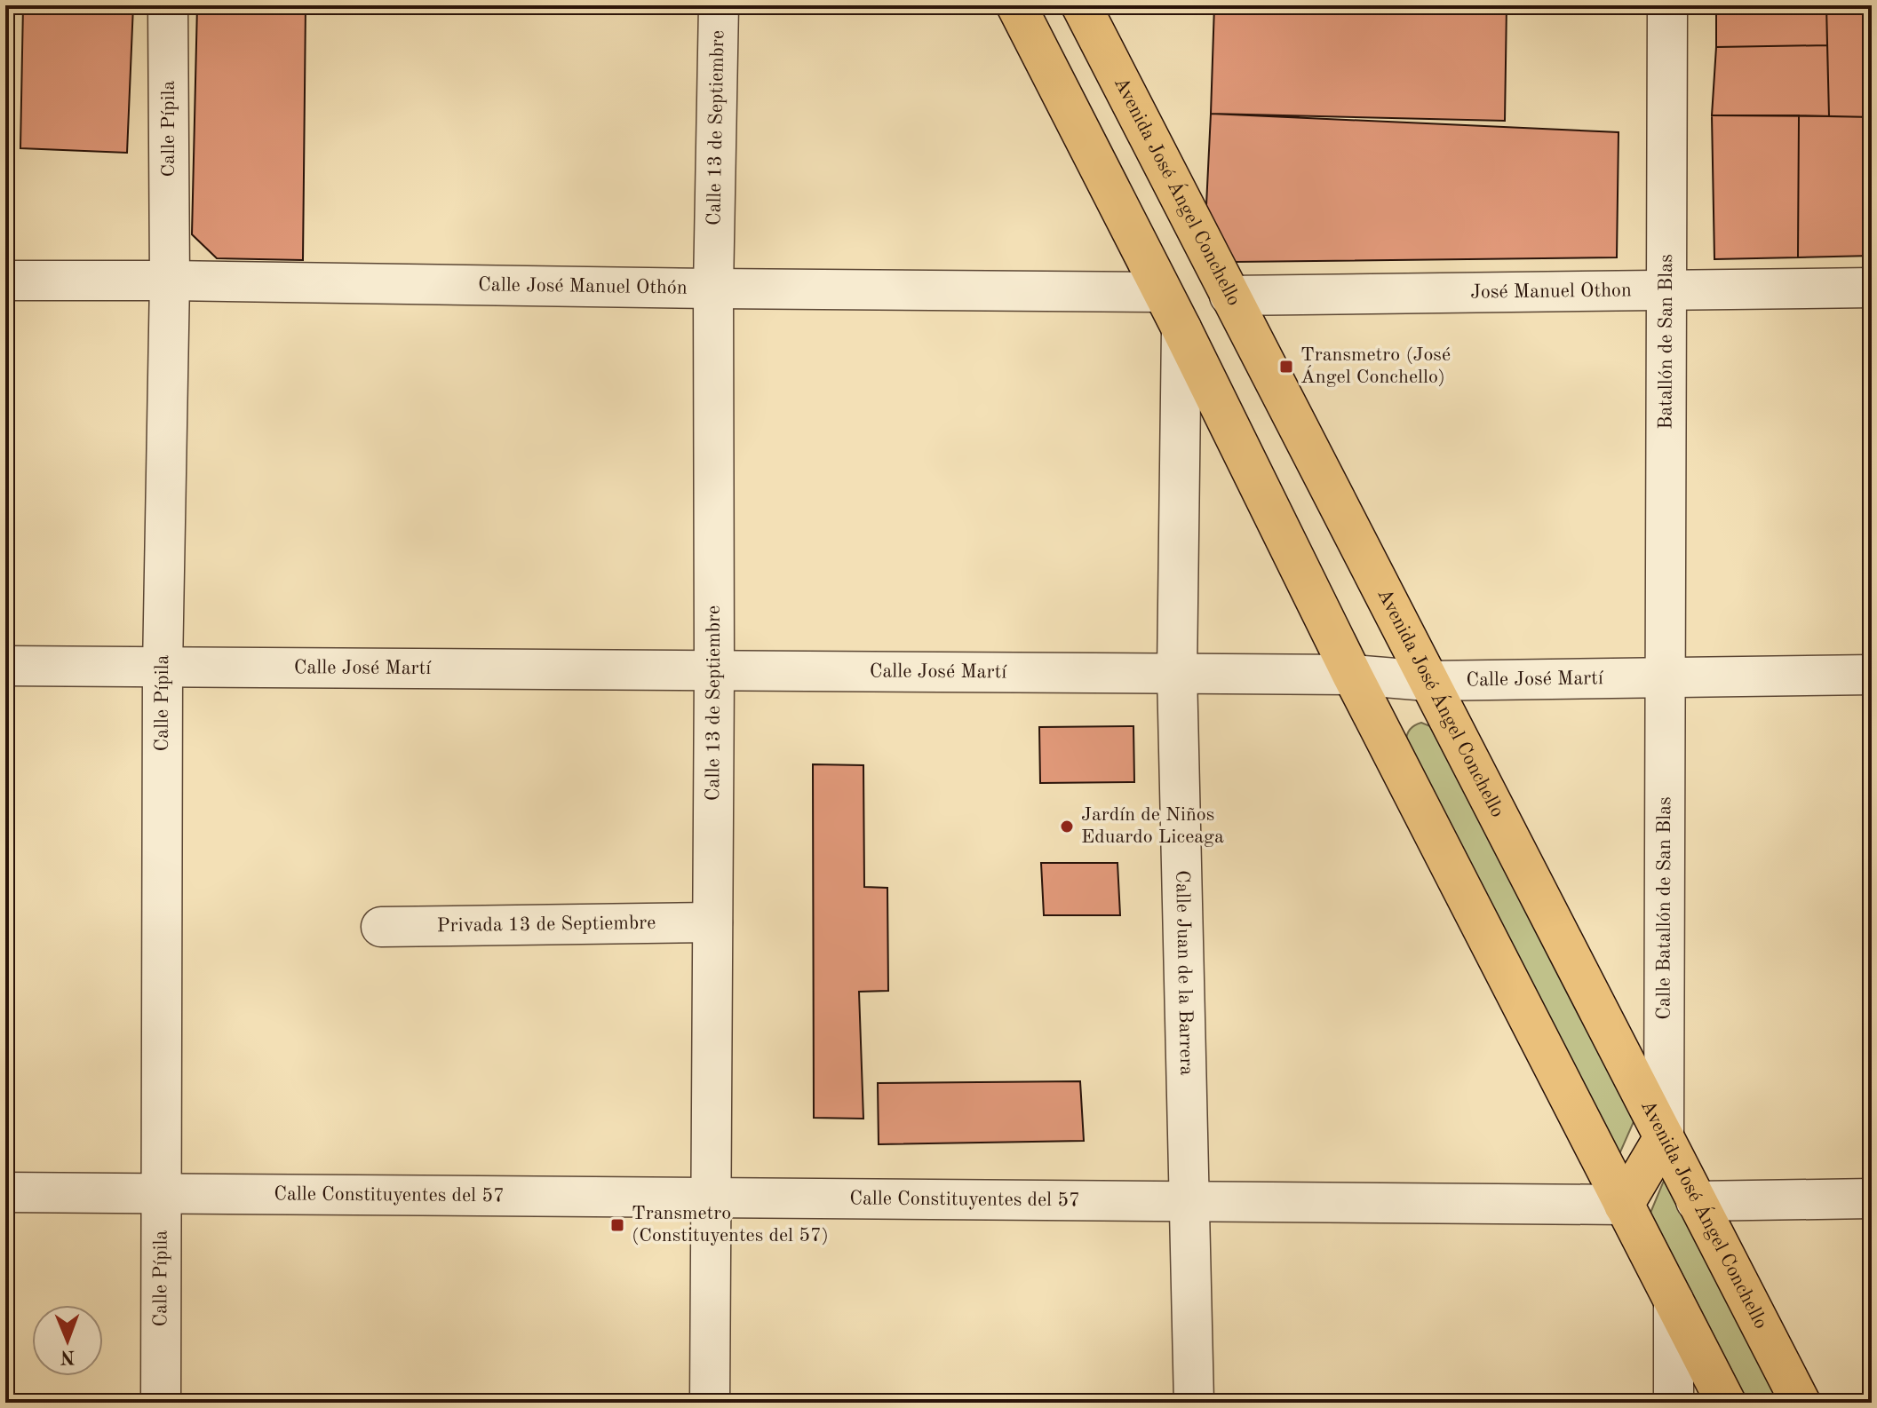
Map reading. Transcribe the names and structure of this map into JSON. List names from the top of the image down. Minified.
{"streets":{"main road":["Avenida José Ángel Conchello"],"street":["Calle Pípila","Calle 13 de Septiembre","Calle José Manuel Othón","José Manuel Othon","Batallón de San Blas","Calle José Martí","Calle Batallón de San Blas","Privada 13 de Septiembre","Calle Juan de la Barrera","Calle Constituyentes del 57"]},"crossings":[["Calle Pípila","Calle José Manuel Othón"],["Calle Pípila","Calle José Martí"],["Calle Pípila","Calle Constituyentes del 57"],["Calle 13 de Septiembre","Calle José Manuel Othón"],["Calle 13 de Septiembre","Calle José Martí"],["Calle 13 de Septiembre","Privada 13 de Septiembre"],["Calle 13 de Septiembre","Calle Constituyentes del 57"],["Avenida José Ángel Conchello","José Manuel Othon"],["Avenida José Ángel Conchello","Calle José Martí"],["Avenida José Ángel Conchello","Calle Batallón de San Blas"],["José Manuel Othon","Batallón de San Blas"],["Batallón de San Blas","Calle José Martí"],["Batallón de San Blas","Calle Batallón de San Blas"],["Calle José Martí","Calle Batallón de San Blas"],["Calle José Martí","Calle Juan de la Barrera"],["Calle Juan de la Barrera","Calle Constituyentes del 57"]],"places":{"transit":["Transmetro (José Ángel Conchello)","Transmetro (Constituyentes del 57)"],"other":["Jardín de Niños Eduardo Liceaga"]},"north":"bottom"}
